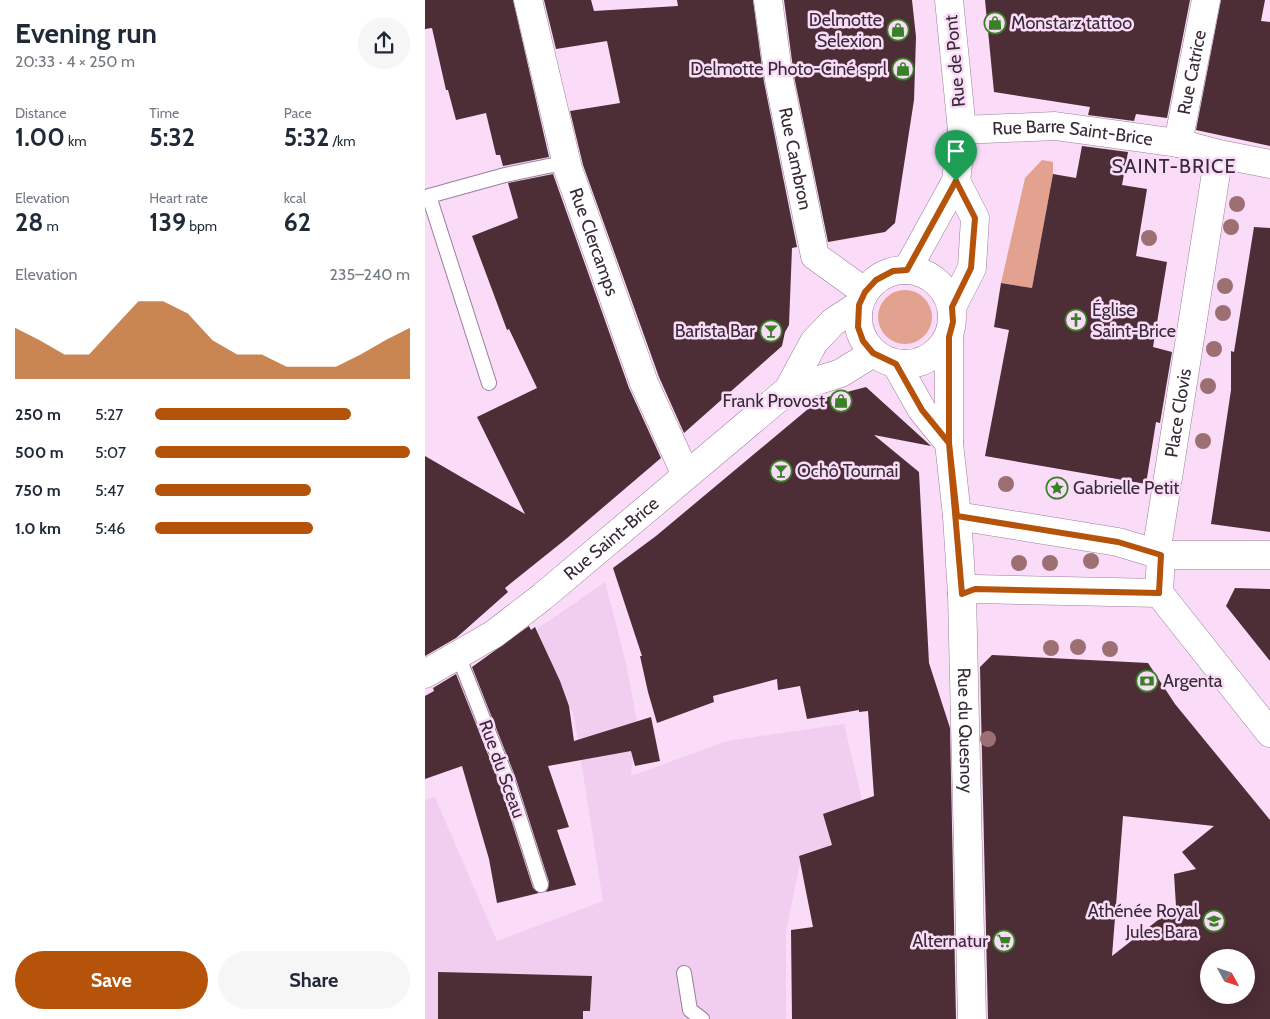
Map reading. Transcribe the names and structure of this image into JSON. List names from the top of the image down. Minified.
{"streets":{"street":["Rue de Pont","Rue Catrice","Rue Barre Saint-Brice","Rue Cambron","Rue Clercamps","Place Clovis","Rue Saint-Brice","Rue du Quesnoy"],"lane":["Rue du Sceau"]},"crossings":[["Rue de Pont","Rue Barre Saint-Brice"],["Rue de Pont","Rue Cambron"],["Rue de Pont","Rue Saint-Brice"],["Rue de Pont","Rue du Quesnoy"],["Rue Catrice","Rue Barre Saint-Brice"],["Rue Barre Saint-Brice","Place Clovis"],["Rue Cambron","Rue Saint-Brice"],["Rue Cambron","Rue du Quesnoy"],["Rue Clercamps","Rue Saint-Brice"],["Rue Saint-Brice","Rue du Quesnoy"],["Rue Saint-Brice","Rue du Sceau"]],"districts":["SAINT-BRICE"],"places":{"shop":["Monstarz tattoo","Delmotte Selexion","Delmotte Photo-Ciné sprl","Frank Provost"],"church":["Église Saint-Brice"],"bar":["Barista Bar","Ochô Tournai"],"place":["Gabrielle Petit"],"bank":["Argenta"],"school or university":["Athénée Royal Jules Bara"],"supermarket":["Alternatur"]},"north":"bottom right","page":{"heading":["Evening run","20:33 · 4 × 250 m"],"stats":[["Distance","1.00 km"],["Time","5:32"],["Pace","5:32 /km"],["Elevation","28 m"],["Heart rate","139 bpm"],["kcal","62"]],"chart":["Elevation","235–240 m"],"list":[{"name":"250 m","note":"5:27"},{"name":"500 m","note":"5:07"},{"name":"750 m","note":"5:47"},{"name":"1.0 km","note":"5:46"}],"buttons":["Save","Share"]}}
